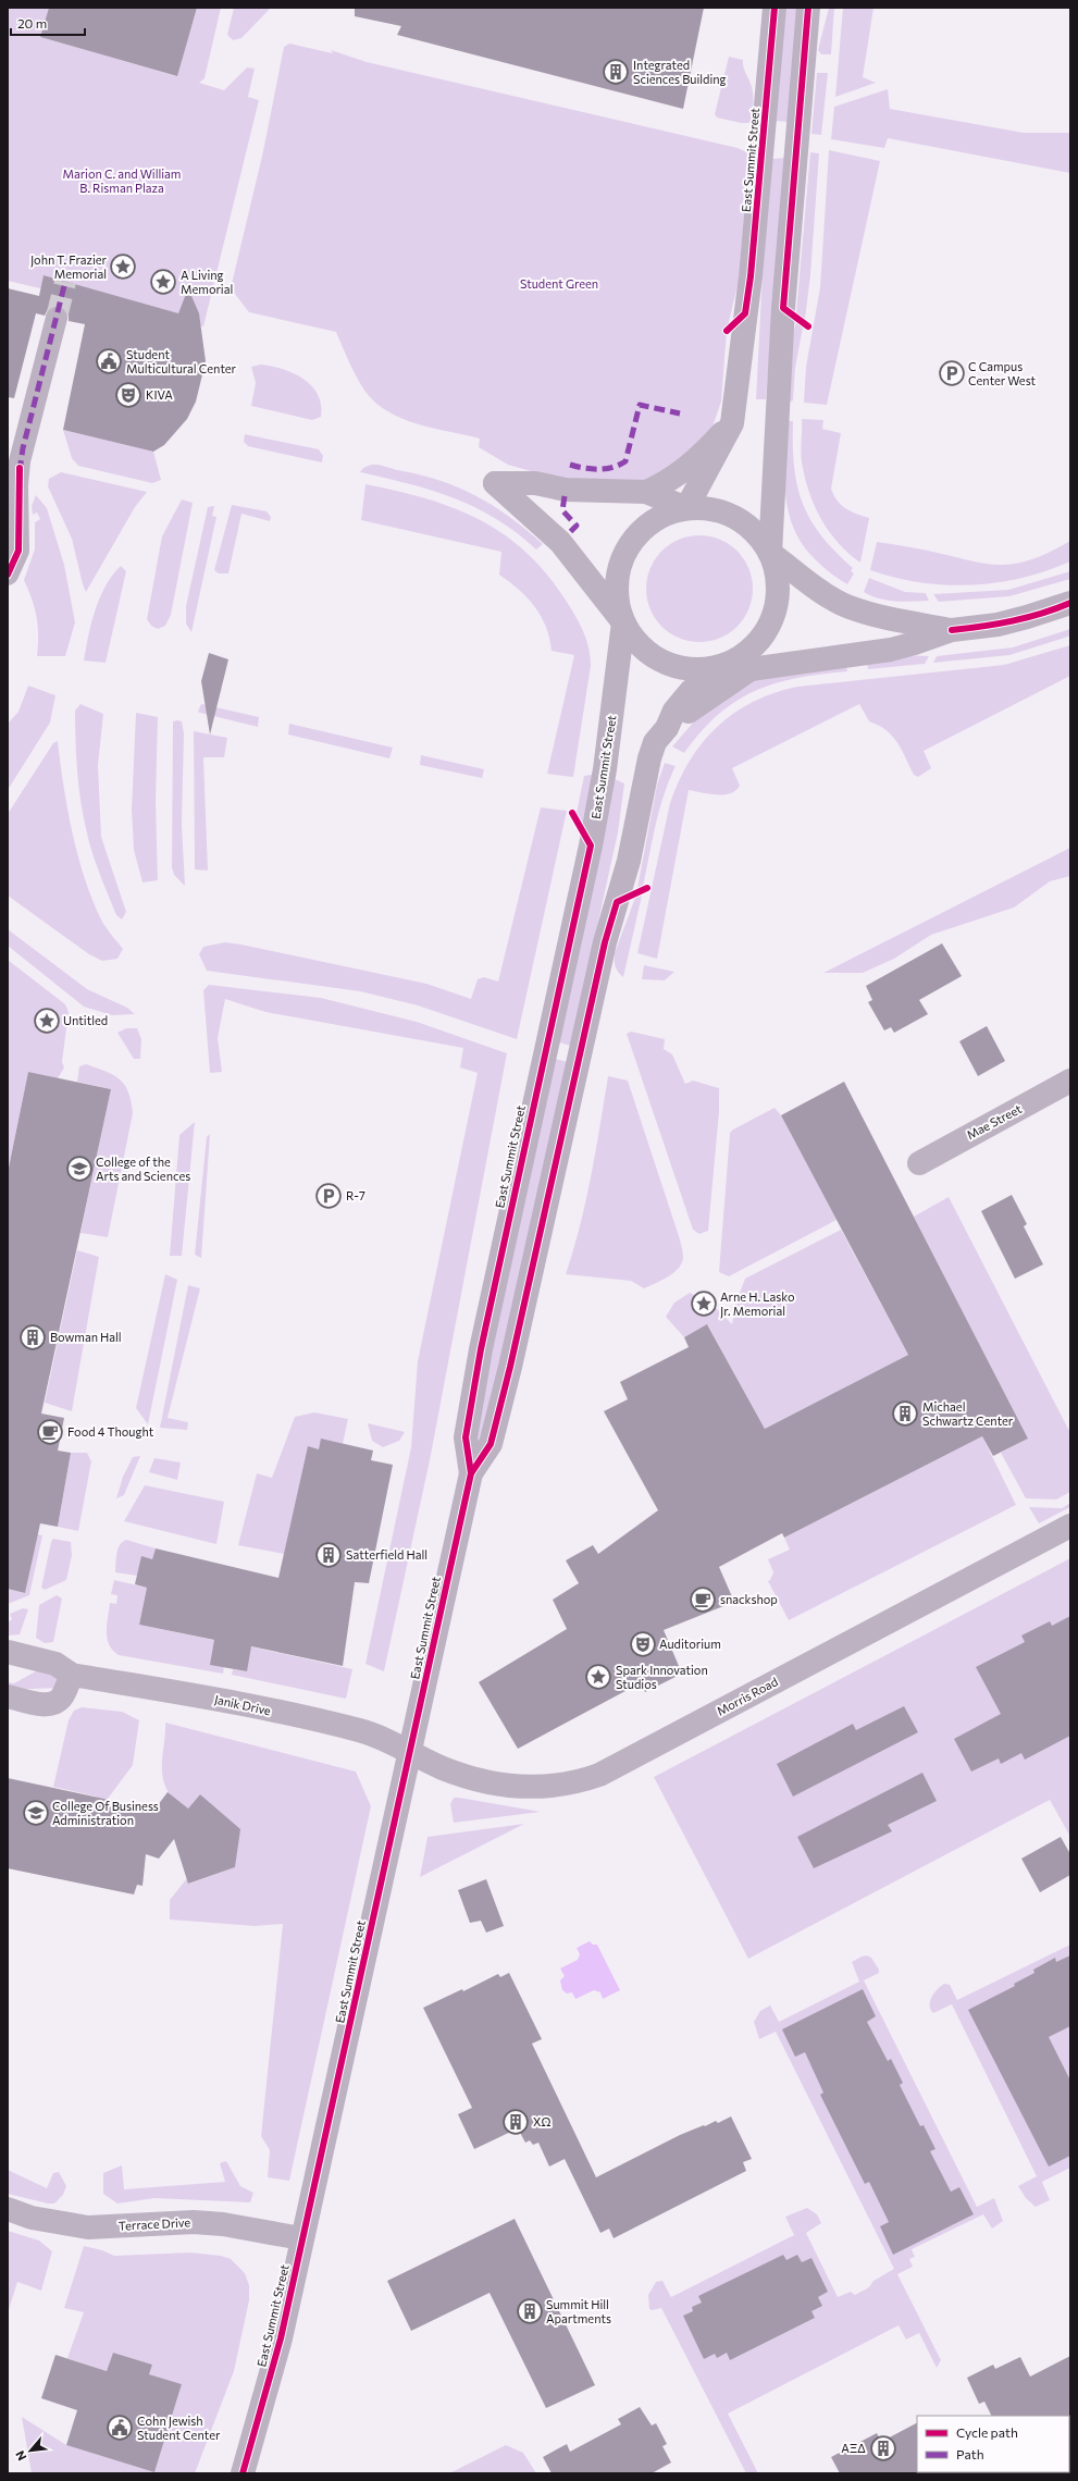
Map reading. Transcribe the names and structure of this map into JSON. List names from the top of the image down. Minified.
{"streets":{"main road":["East Summit Street"],"street":["Mae Street","Morris Road","Janik Drive","Terrace Drive"]},"crossings":[["East Summit Street","Morris Road"],["East Summit Street","Janik Drive"],["East Summit Street","Terrace Drive"],["Morris Road","Janik Drive"]],"parks":["Marion C. and William B. Risman Plaza","Student Green"],"places":{"building":["Integrated Sciences Building","Bowman Hall","Michael Schwartz Center","Satterfield Hall","ΧΩ","Summit Hill Apartments","ΑΞΔ"],"place":["John T. Frazier Memorial","A Living Memorial","Untitled","Arne H. Lasko Jr. Memorial","Spark Innovation Studios"],"public building":["Student Multicultural Center","Cohn Jewish Student Center"],"parking":["C Campus Center West","R-7"],"theatre":["KIVA","Auditorium"],"school or university":["College of the Arts and Sciences","College Of Business Administration"],"cafe":["Food 4 Thought","snackshop"]},"legend":["Cycle path","Path"],"scale_bar":"20 m","north":"bottom left"}
